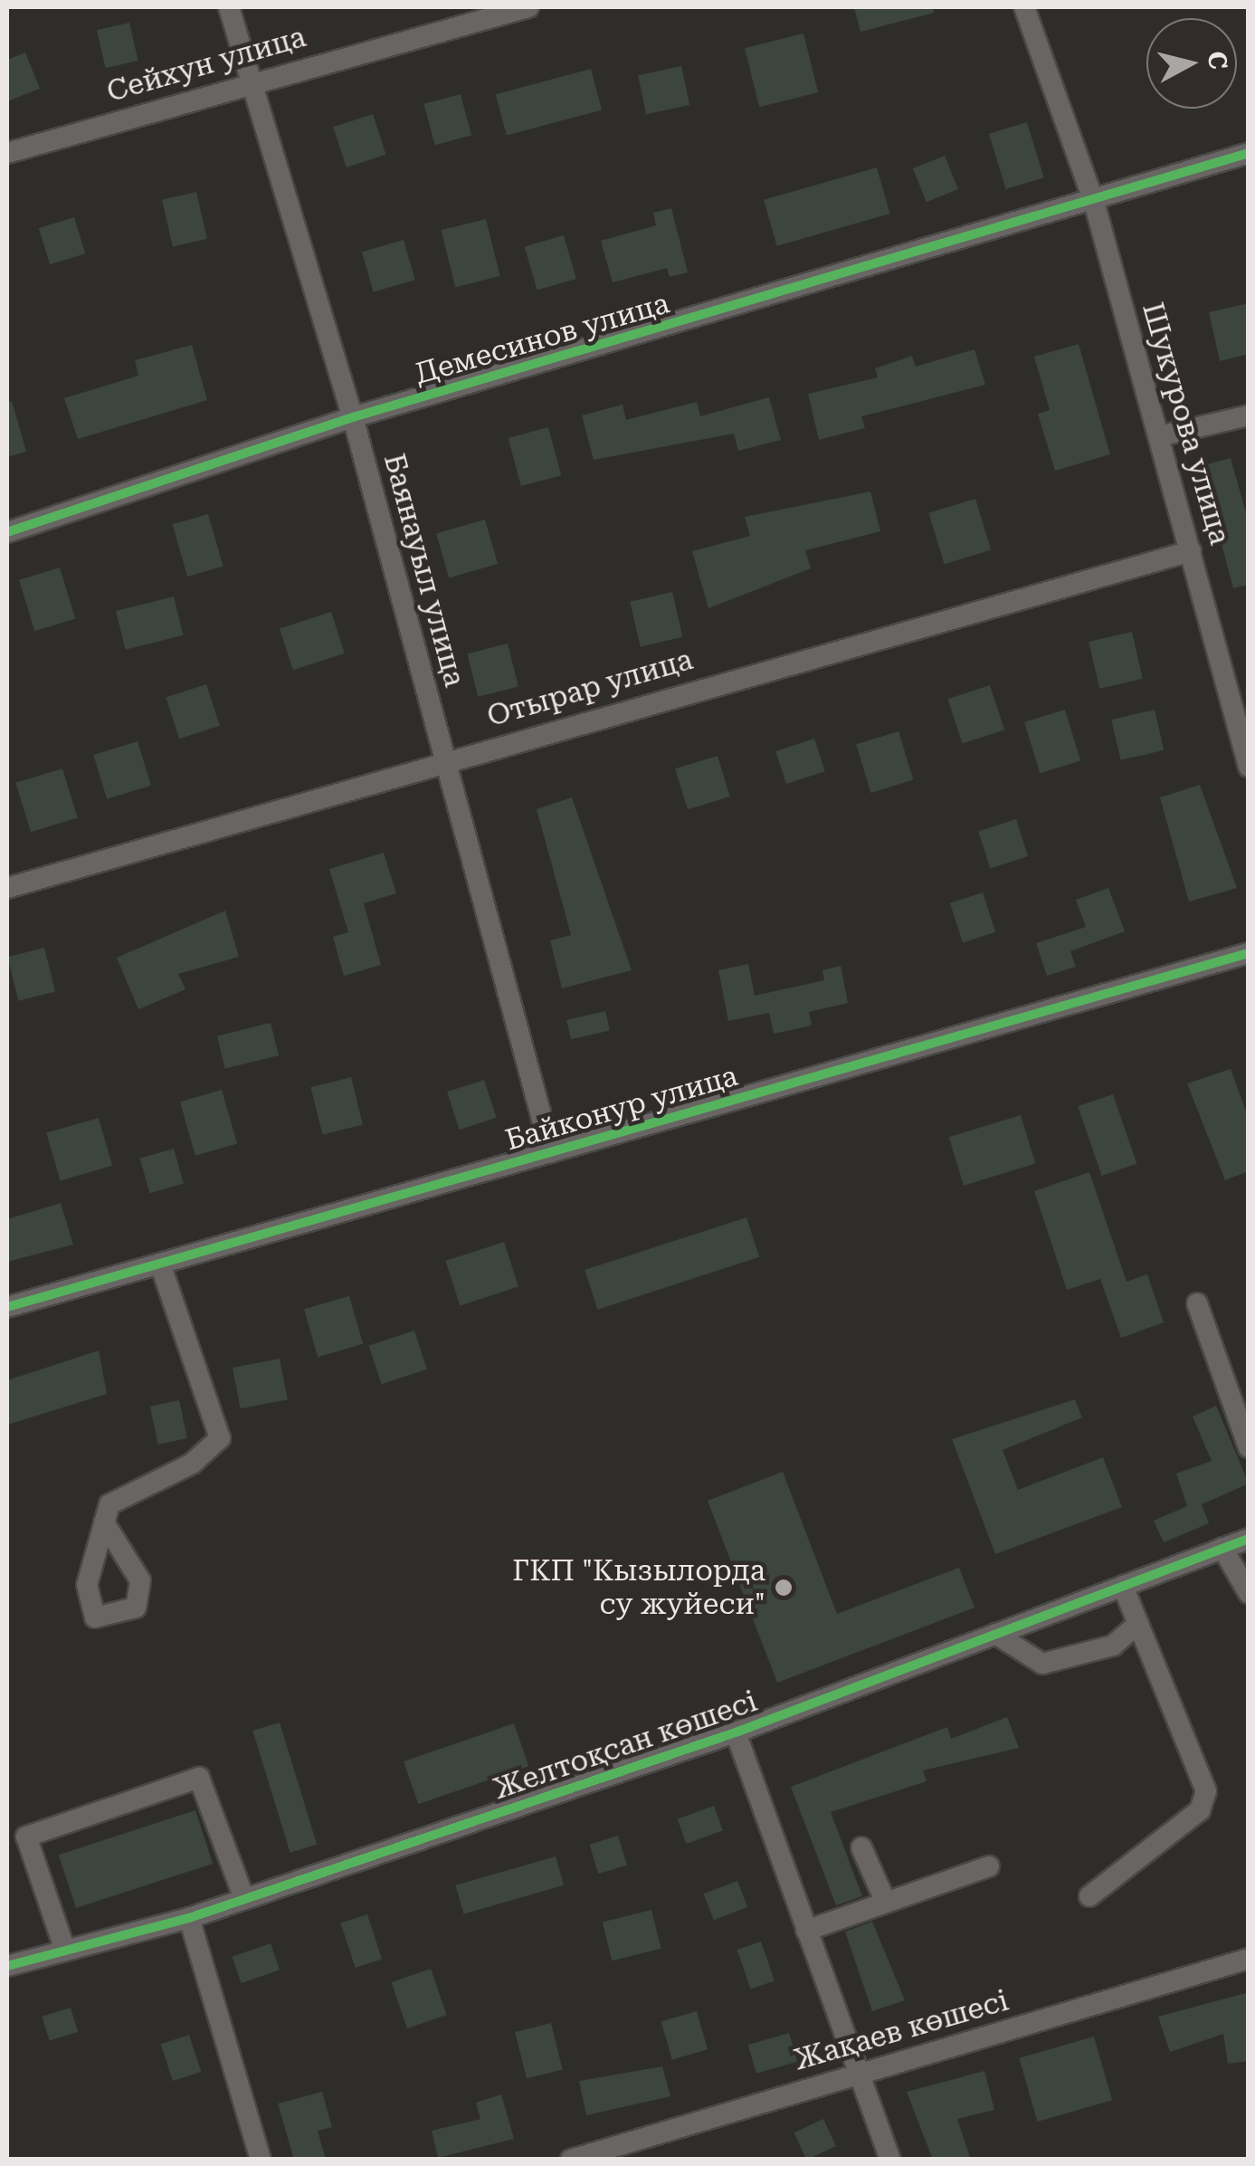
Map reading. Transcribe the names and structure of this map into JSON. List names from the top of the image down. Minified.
{"streets":{"street":["Сейхун улица","Демесинов улица","Шукурова улица","Баянауыл улица","Отырар улица","Байконур улица","Желтоқсан көшесі","Жақаев көшесі"]},"crossings":[["Сейхун улица","Баянауыл улица"],["Демесинов улица","Шукурова улица"],["Демесинов улица","Баянауыл улица"],["Шукурова улица","Отырар улица"],["Баянауыл улица","Отырар улица"],["Баянауыл улица","Байконур улица"]],"places":["ГКП \"Кызылорда су жуйеси\""],"north":"right"}
